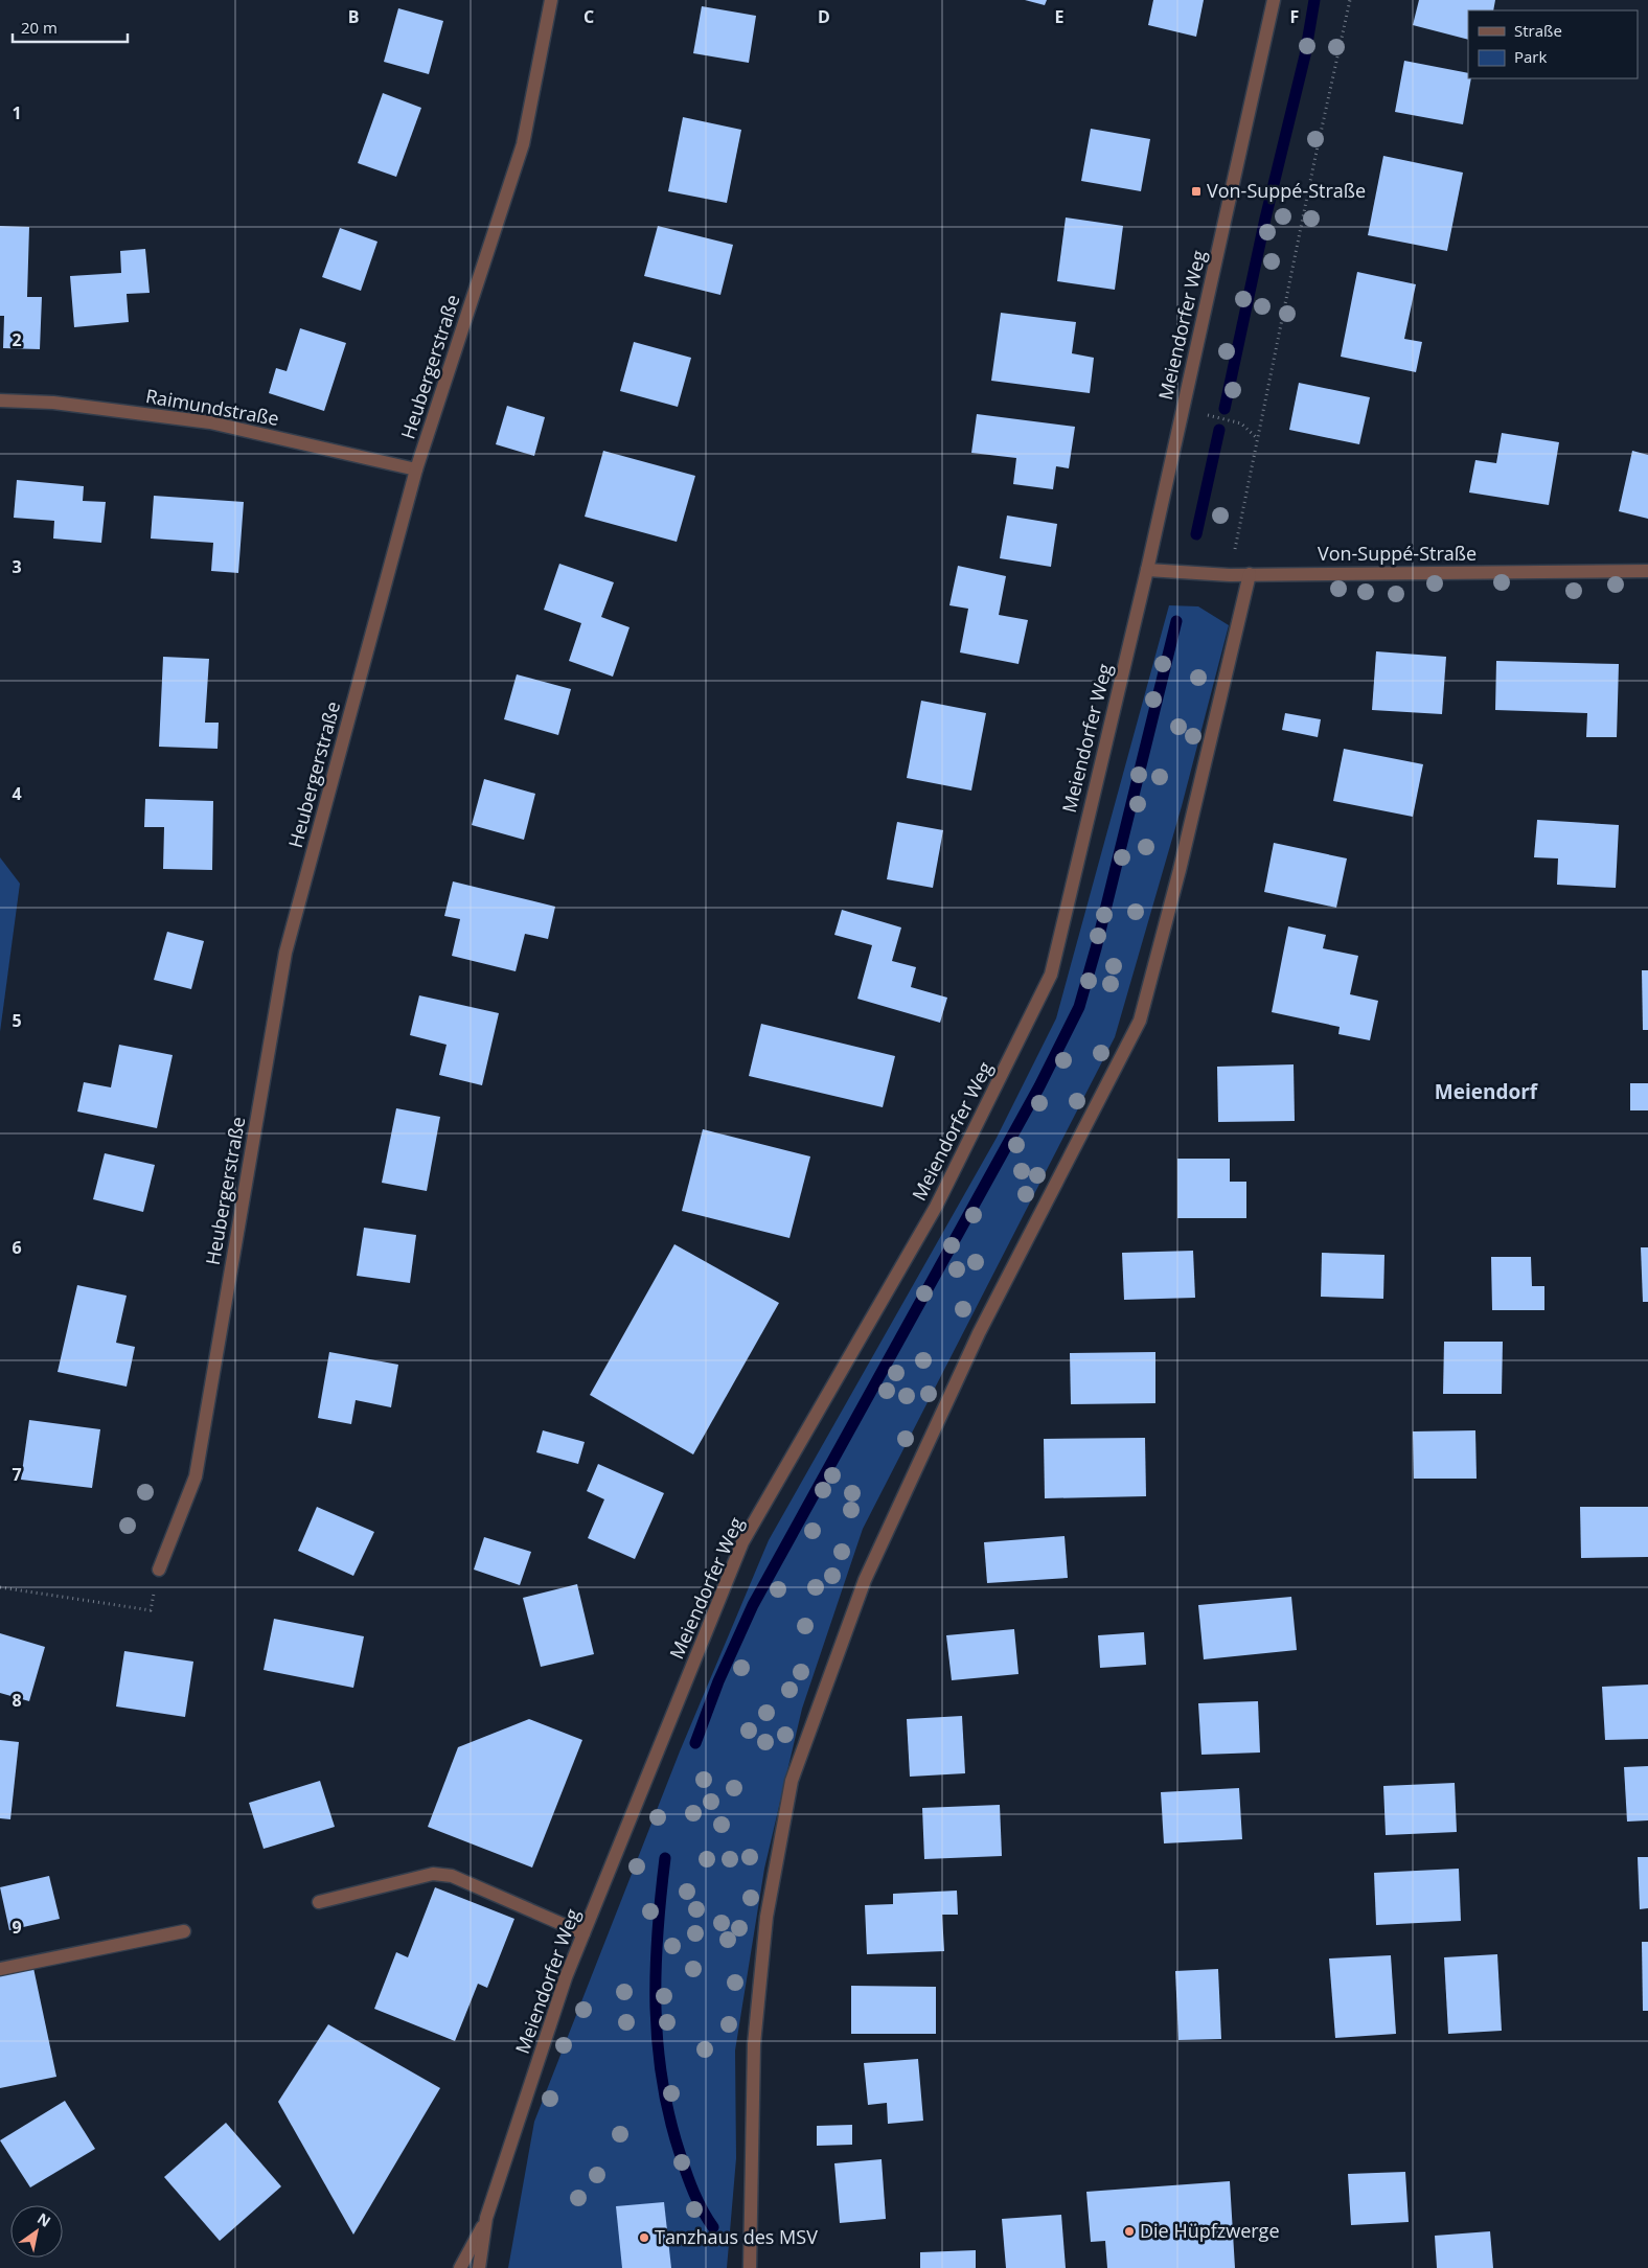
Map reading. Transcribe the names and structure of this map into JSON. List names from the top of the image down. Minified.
{"streets":{"street":["Meiendorfer Weg","Heubergerstraße","Raimundstraße","Von-Suppé-Straße"]},"crossings":[["Meiendorfer Weg","Von-Suppé-Straße"],["Heubergerstraße","Raimundstraße"]],"districts":["Meiendorf"],"places":{"transit":["Von-Suppé-Straße"],"other":["Die Hüpfzwerge","Tanzhaus des MSV"]},"legend":["Straße","Park"],"scale_bar":"20 m","north":"top right","grid":{"columns":["B","C","D","E","F"],"rows":["1","2","3","4","5","6","7","8","9"]}}
